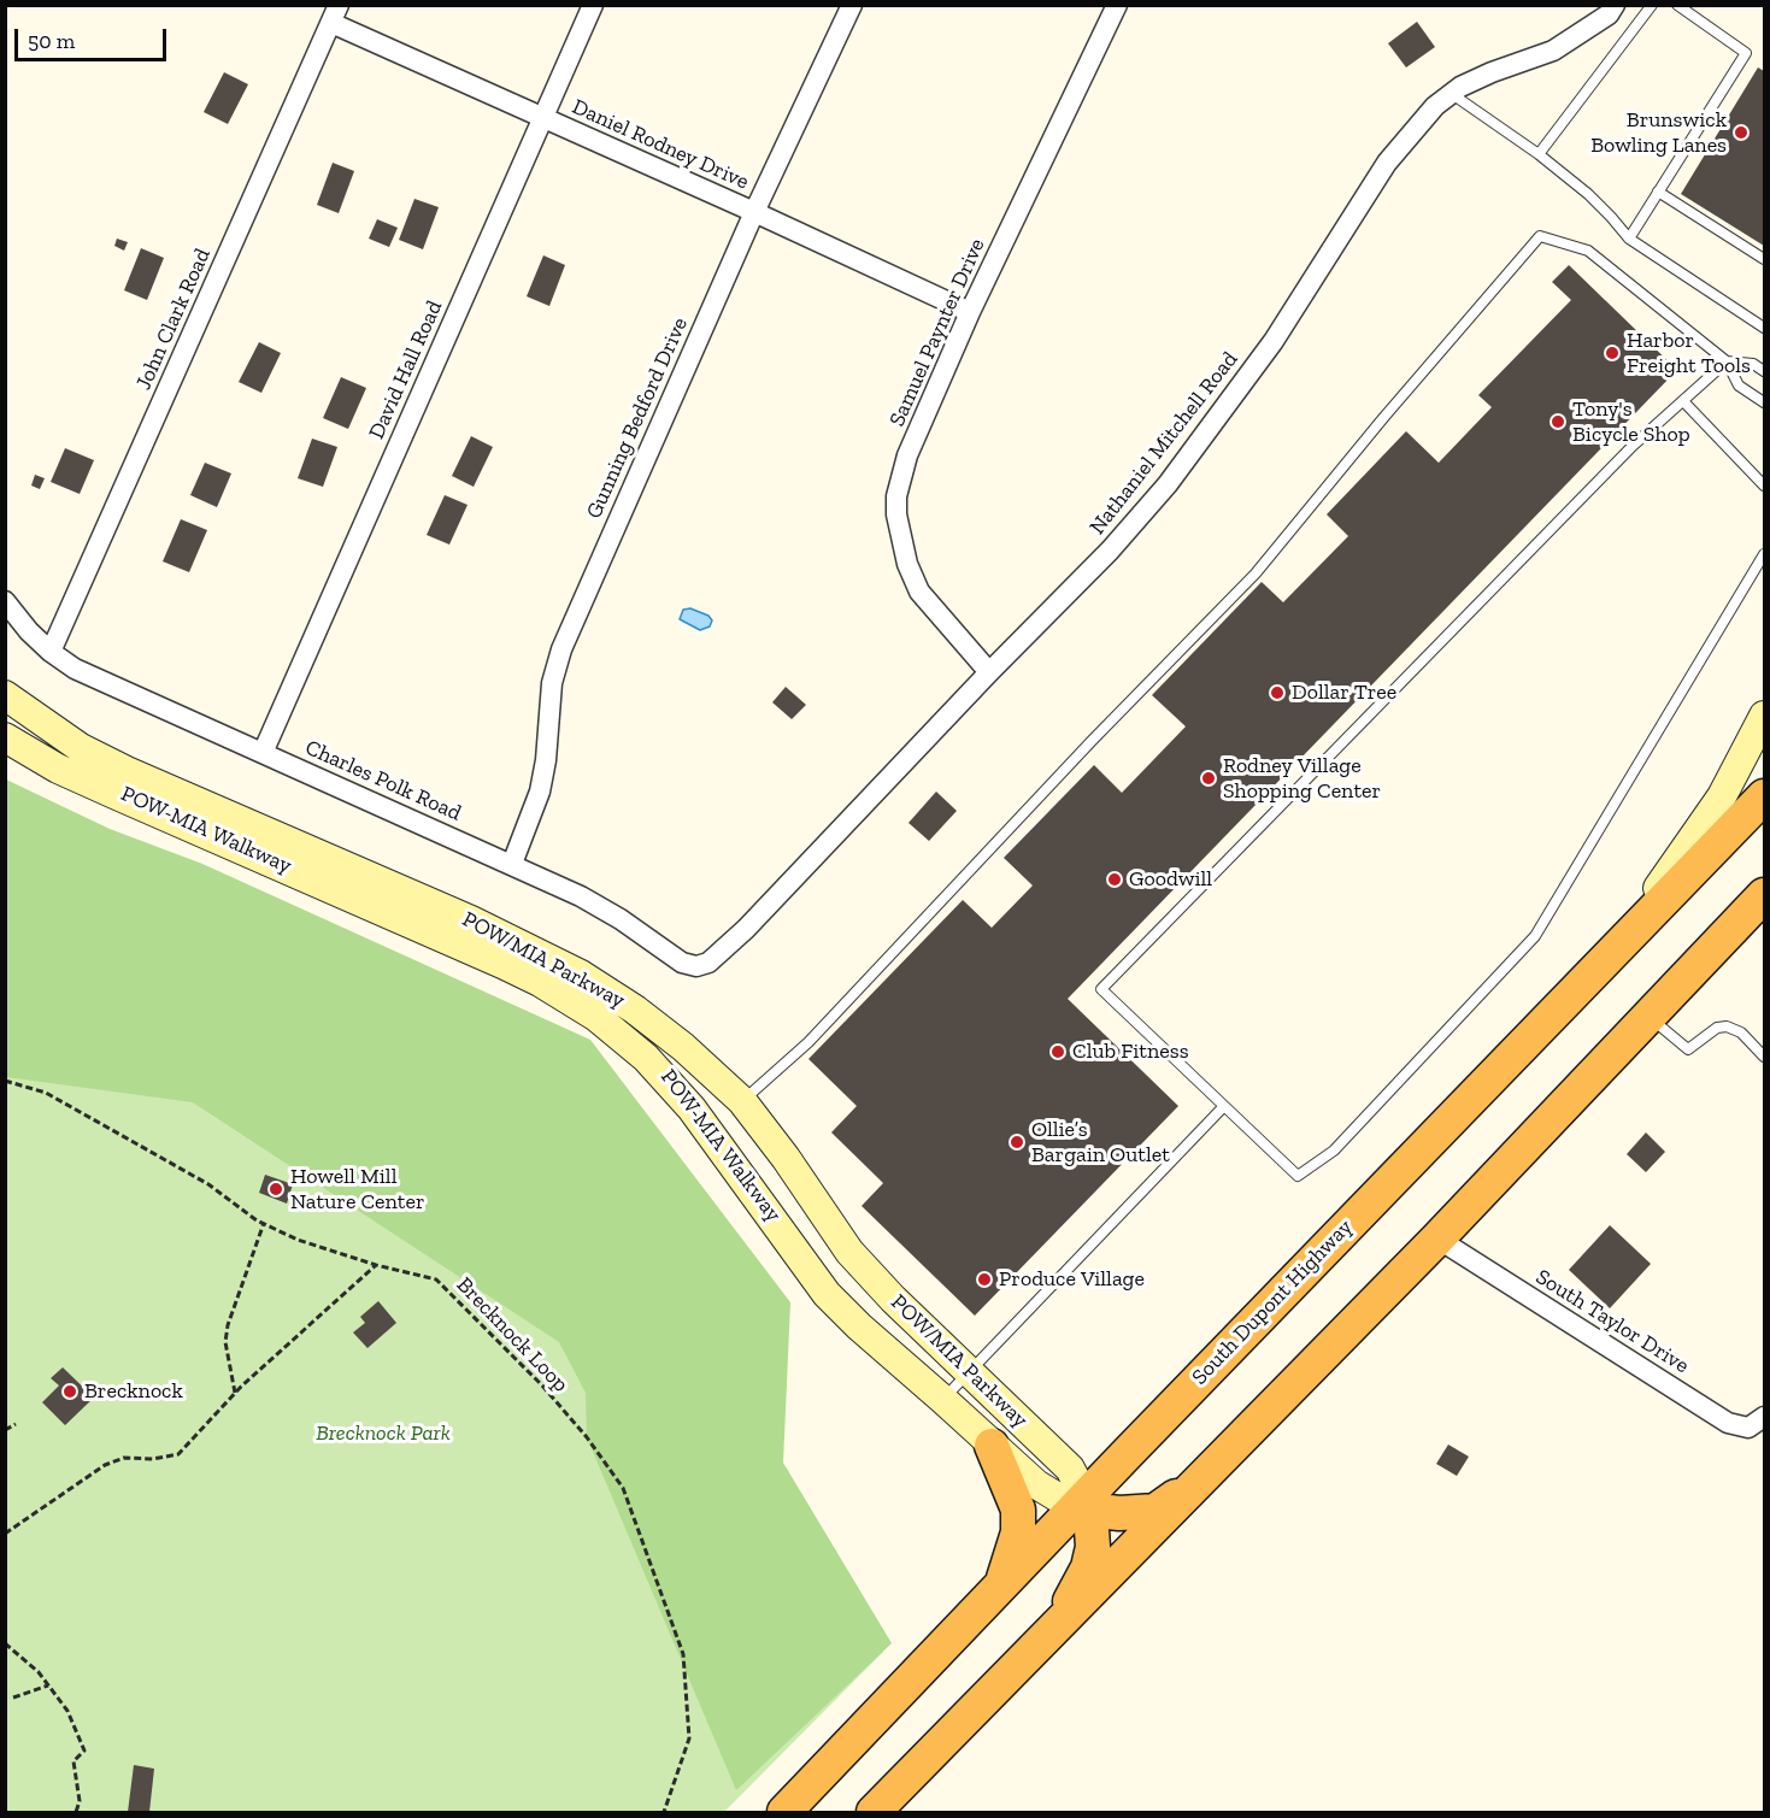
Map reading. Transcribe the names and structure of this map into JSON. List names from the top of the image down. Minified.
{"streets":{"highway":["South Dupont Highway"],"main road":["POW/MIA Parkway"],"street":["Daniel Rodney Drive","John Clark Road","Samuel Paynter Drive","David Hall Road","Gunning Bedford Drive","Nathaniel Mitchell Road","Charles Polk Road","South Taylor Drive"],"path":["Brecknock Loop"]},"crossings":[["Daniel Rodney Drive","John Clark Road"],["Daniel Rodney Drive","Samuel Paynter Drive"],["Daniel Rodney Drive","David Hall Road"],["Daniel Rodney Drive","Gunning Bedford Drive"],["John Clark Road","Charles Polk Road"],["Samuel Paynter Drive","Nathaniel Mitchell Road"],["David Hall Road","Charles Polk Road"],["Gunning Bedford Drive","Charles Polk Road"],["Nathaniel Mitchell Road","Charles Polk Road"],["POW/MIA Parkway","South Dupont Highway"]],"parks":["Brecknock Park"],"places":["Brunswick Bowling Lanes","Harbor Freight Tools","Tony's Bicycle Shop","Dollar Tree","Rodney Village Shopping Center","Goodwill","Club Fitness","Ollie’s Bargain Outlet","Howell Mill Nature Center","Produce Village","Brecknock"],"scale_bar":"50 m"}
